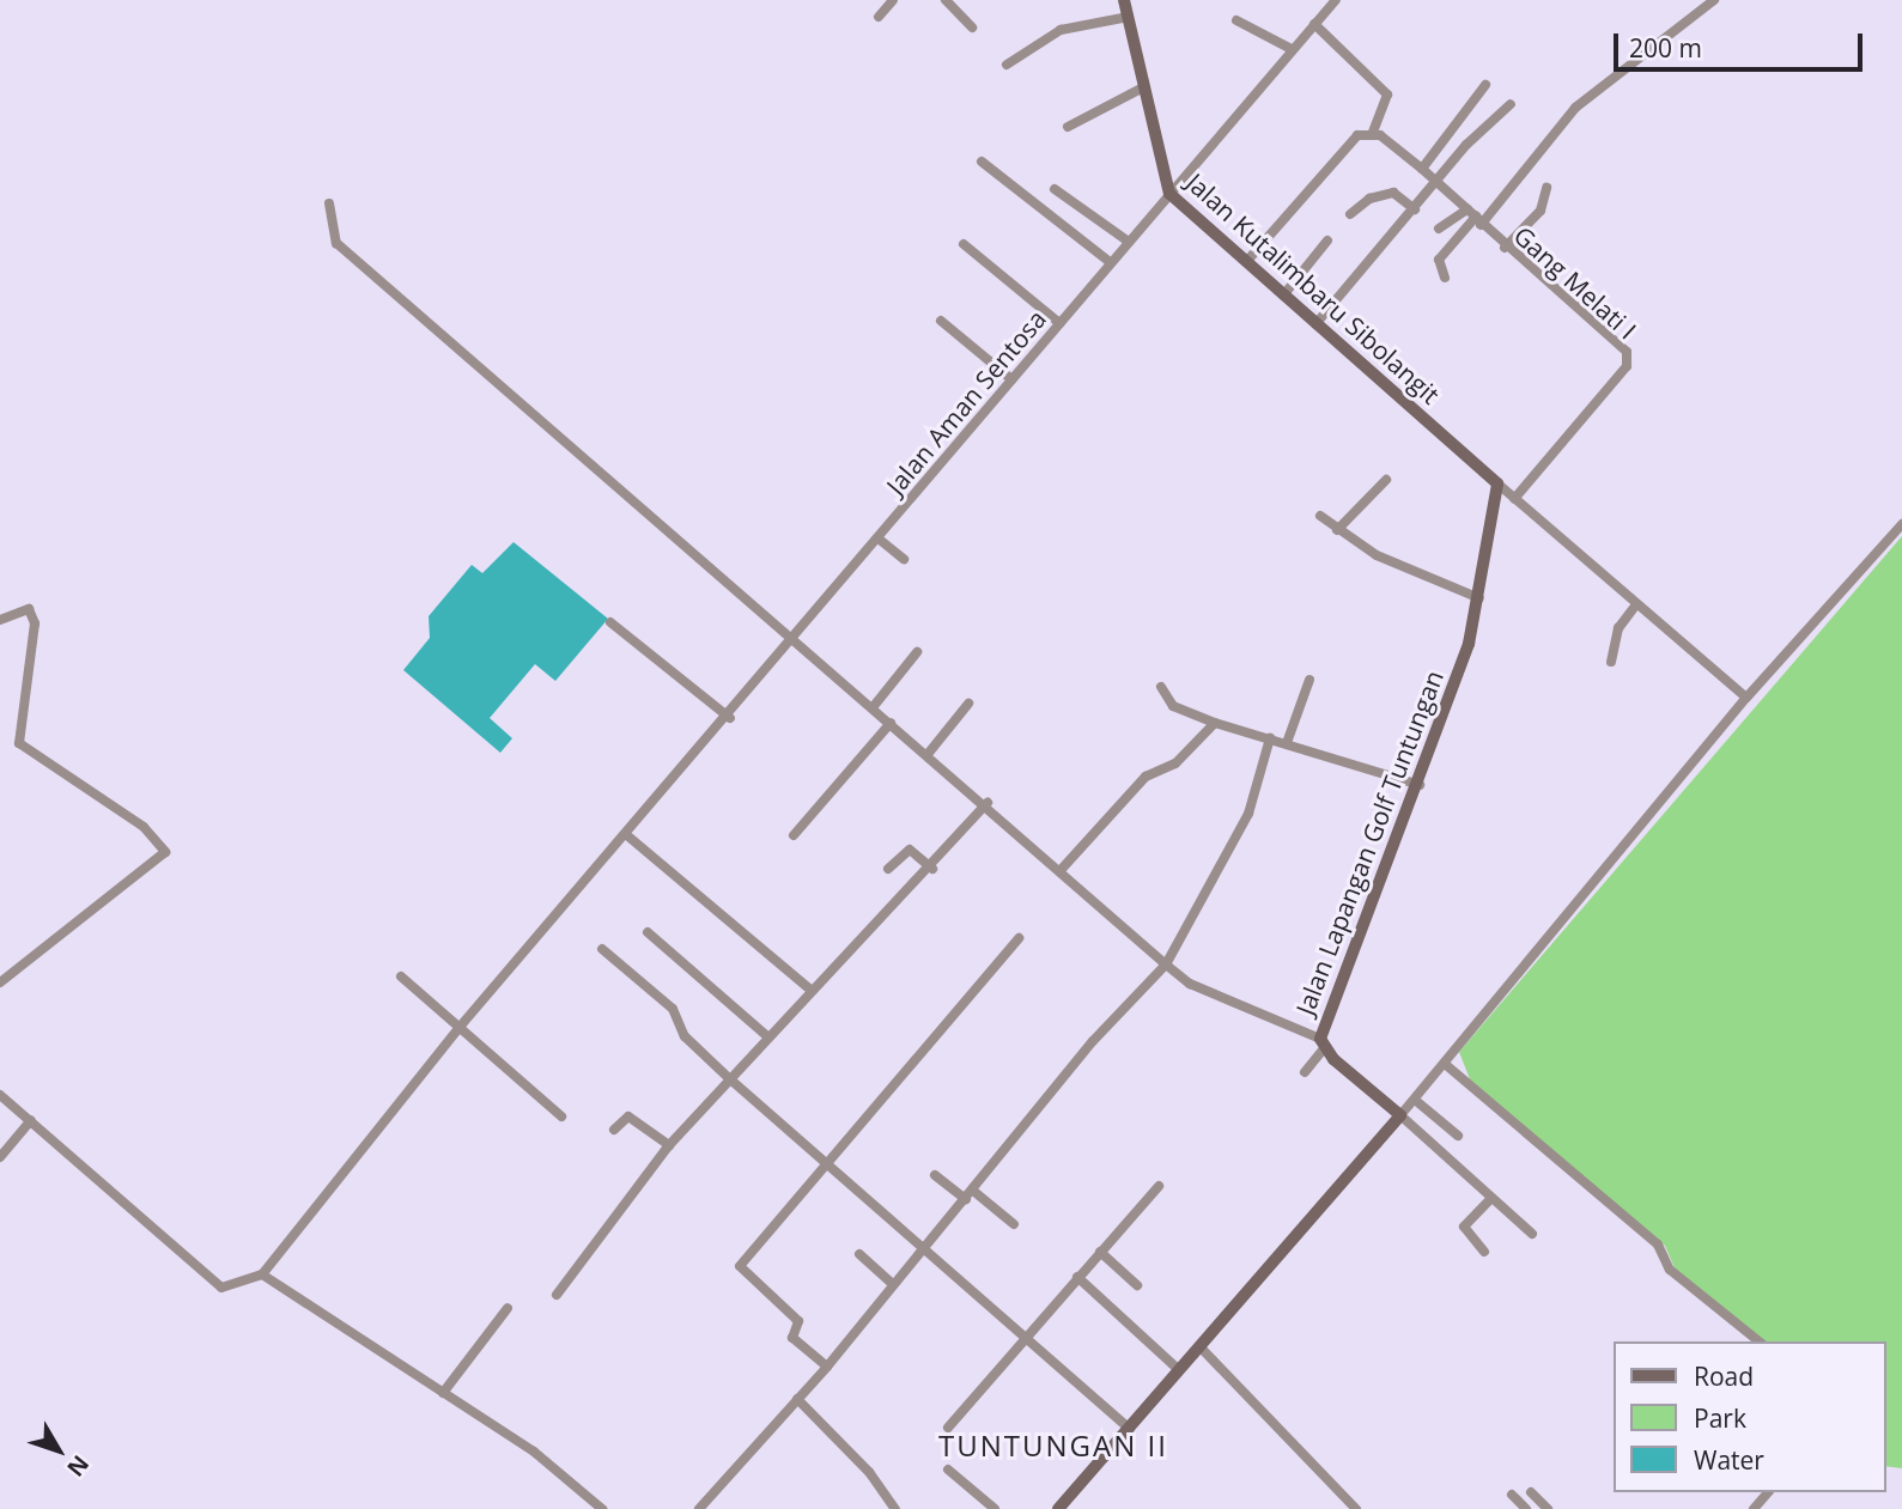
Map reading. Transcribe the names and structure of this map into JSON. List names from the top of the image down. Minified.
{"streets":{"street":["Gang Melati I","Jalan Kutalimbaru Sibolangit","Jalan Aman Sentosa","Jalan Lapangan Golf Tuntungan"]},"crossings":[["Jalan Kutalimbaru Sibolangit","Jalan Aman Sentosa"],["Jalan Kutalimbaru Sibolangit","Jalan Lapangan Golf Tuntungan"]],"districts":["TUNTUNGAN II"],"legend":["Road","Park","Water"],"scale_bar":"200 m","north":"bottom right"}
